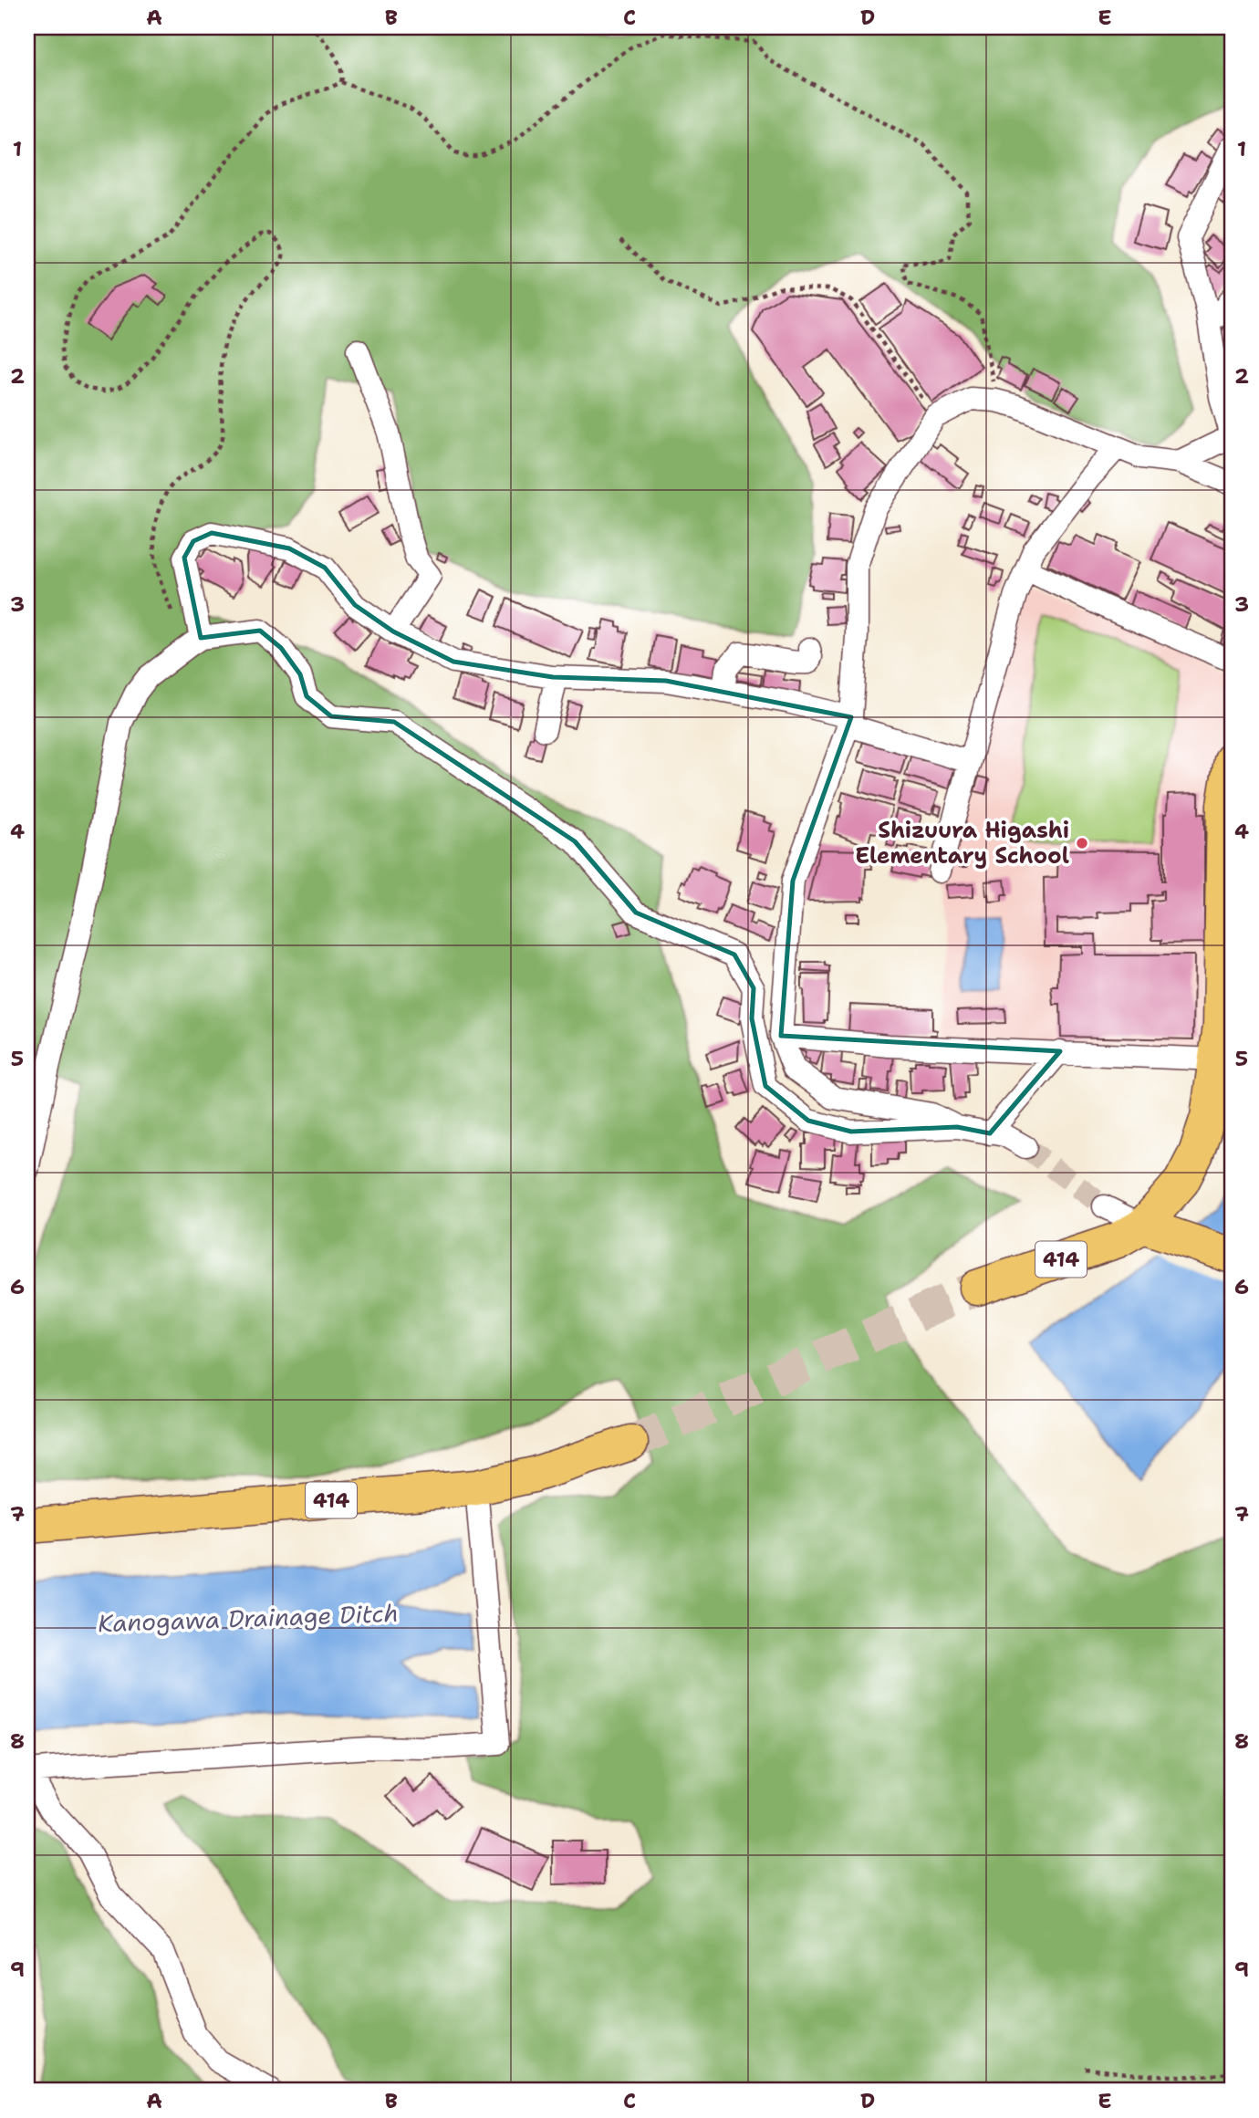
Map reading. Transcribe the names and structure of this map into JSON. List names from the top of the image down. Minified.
{"streets":{"main road":["414"]},"water":["Kanogawa Drainage Ditch"],"places":["Shizuura Higashi Elementary School"],"grid":{"columns":["A","B","C","D","E"],"rows":["1","2","3","4","5","6","7","8","9"]}}
